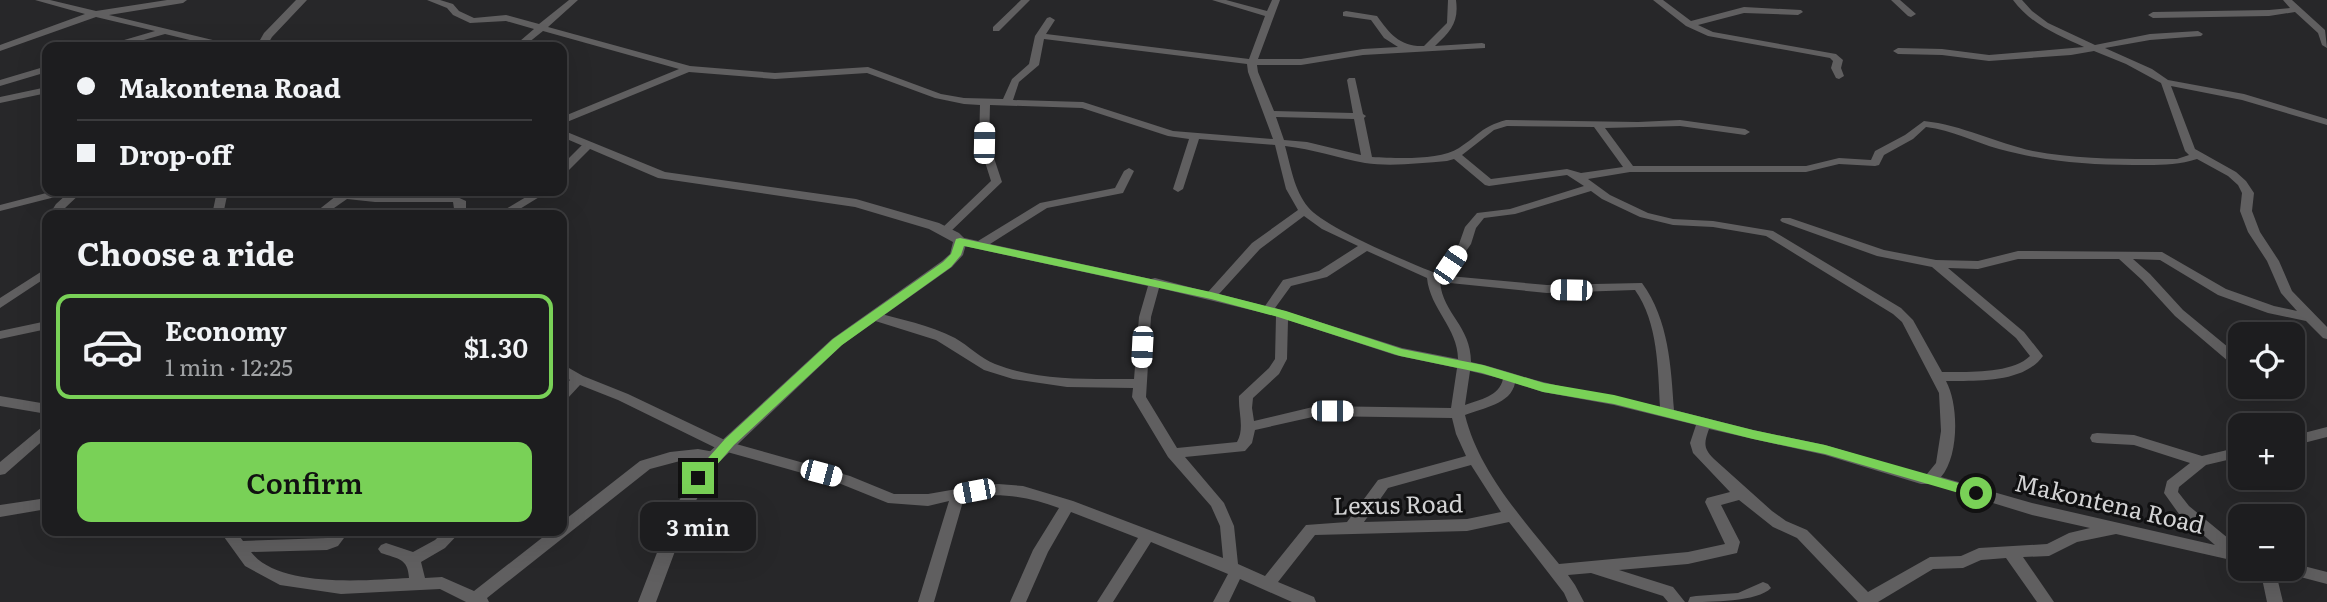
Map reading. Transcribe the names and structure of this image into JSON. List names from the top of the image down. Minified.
{"streets":{"street":["Makontena Road","Lexus Road"]},"page":{"banner":["Makontena Road","Drop-off"],"heading":"Choose a ride","list":[{"name":"Economy","note":"1 min · 12:25","value":"$1.30"}],"map_buttons":["+","−"],"buttons":"Confirm","bubble":"3 min"}}
